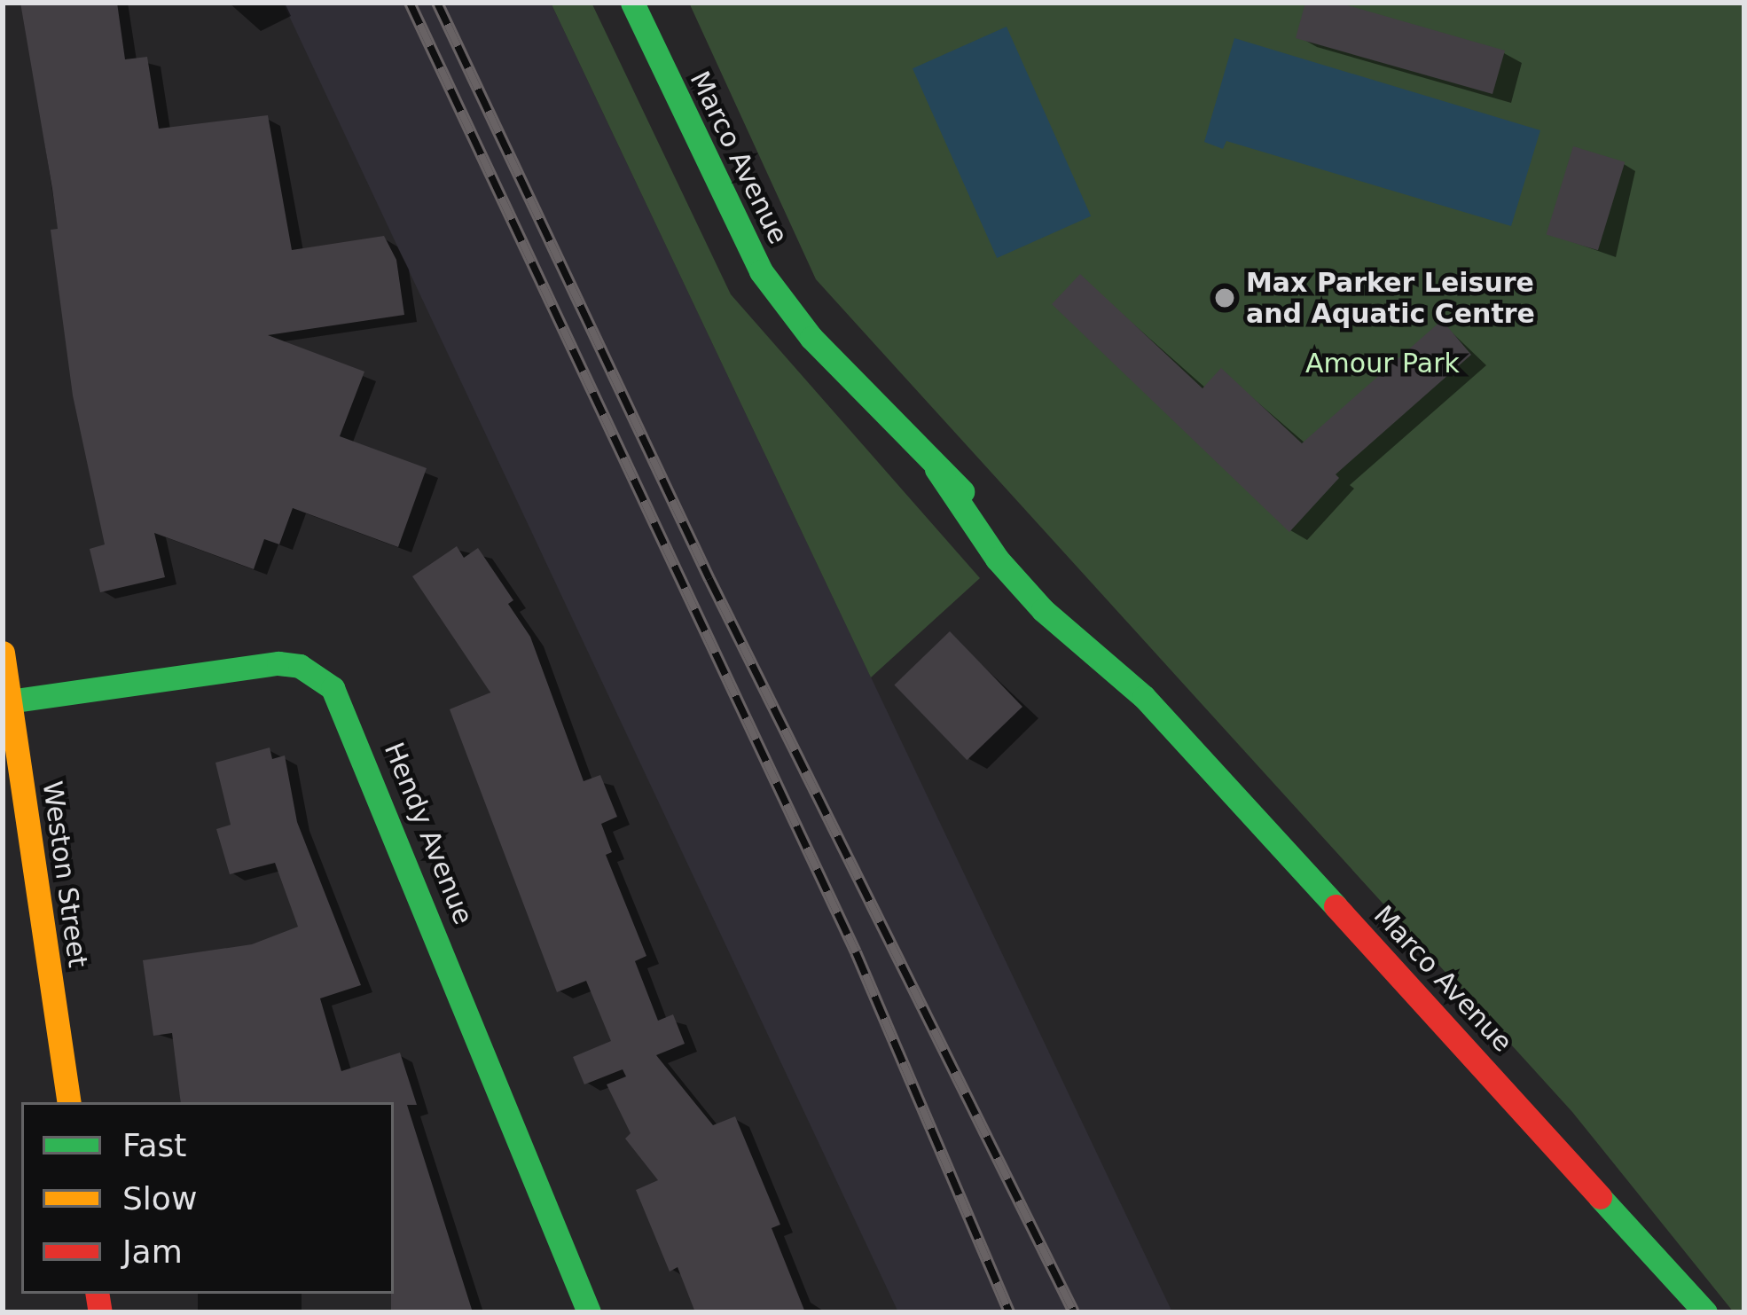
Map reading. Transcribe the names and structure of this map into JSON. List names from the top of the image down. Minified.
{"streets":{"street":["Marco Avenue","Hendy Avenue","Weston Street"]},"crossings":[["Hendy Avenue","Weston Street"]],"parks":["Amour Park"],"places":["Max Parker Leisure and Aquatic Centre"],"legend":["Fast","Slow","Jam"]}
